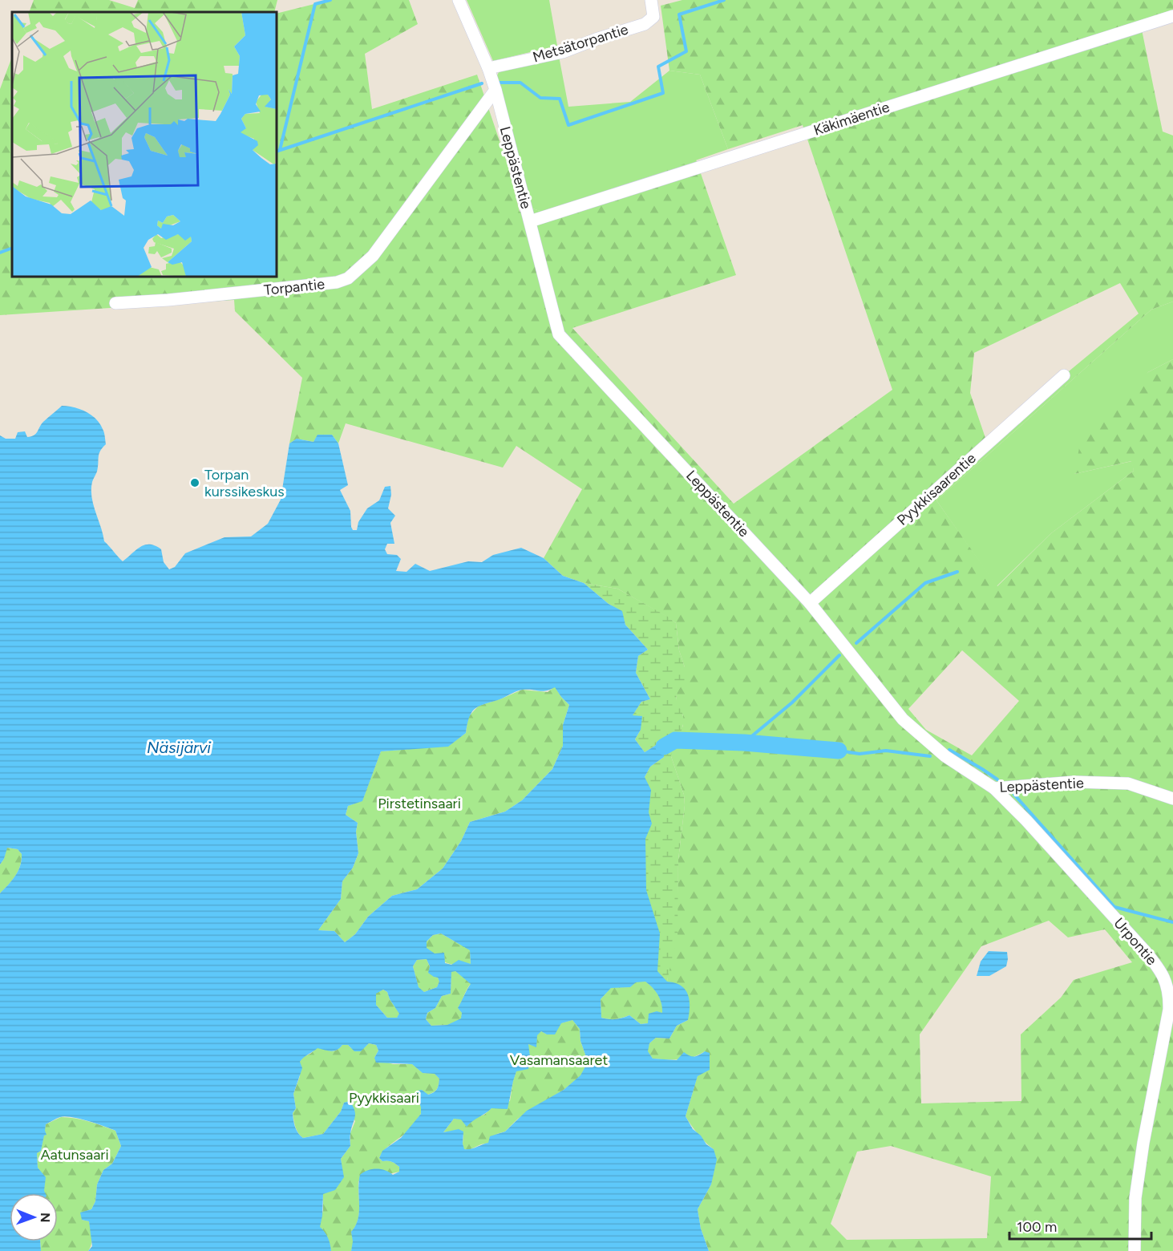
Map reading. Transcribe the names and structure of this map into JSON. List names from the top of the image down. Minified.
{"streets":{"street":["Metsätorpantie","Käkimäentie","Leppästentie","Torpantie","Pyykkisaarentie","Urpontie"]},"crossings":[["Metsätorpantie","Leppästentie"],["Käkimäentie","Leppästentie"],["Leppästentie","Torpantie"],["Leppästentie","Pyykkisaarentie"],["Leppästentie","Urpontie"]],"water":["Näsijärvi"],"parks":["Pirstetinsaari","Vasamansaaret","Pyykkisaari","Aatunsaari"],"places":["Torpan kurssikeskus"],"scale_bar":"100 m","north":"right"}
